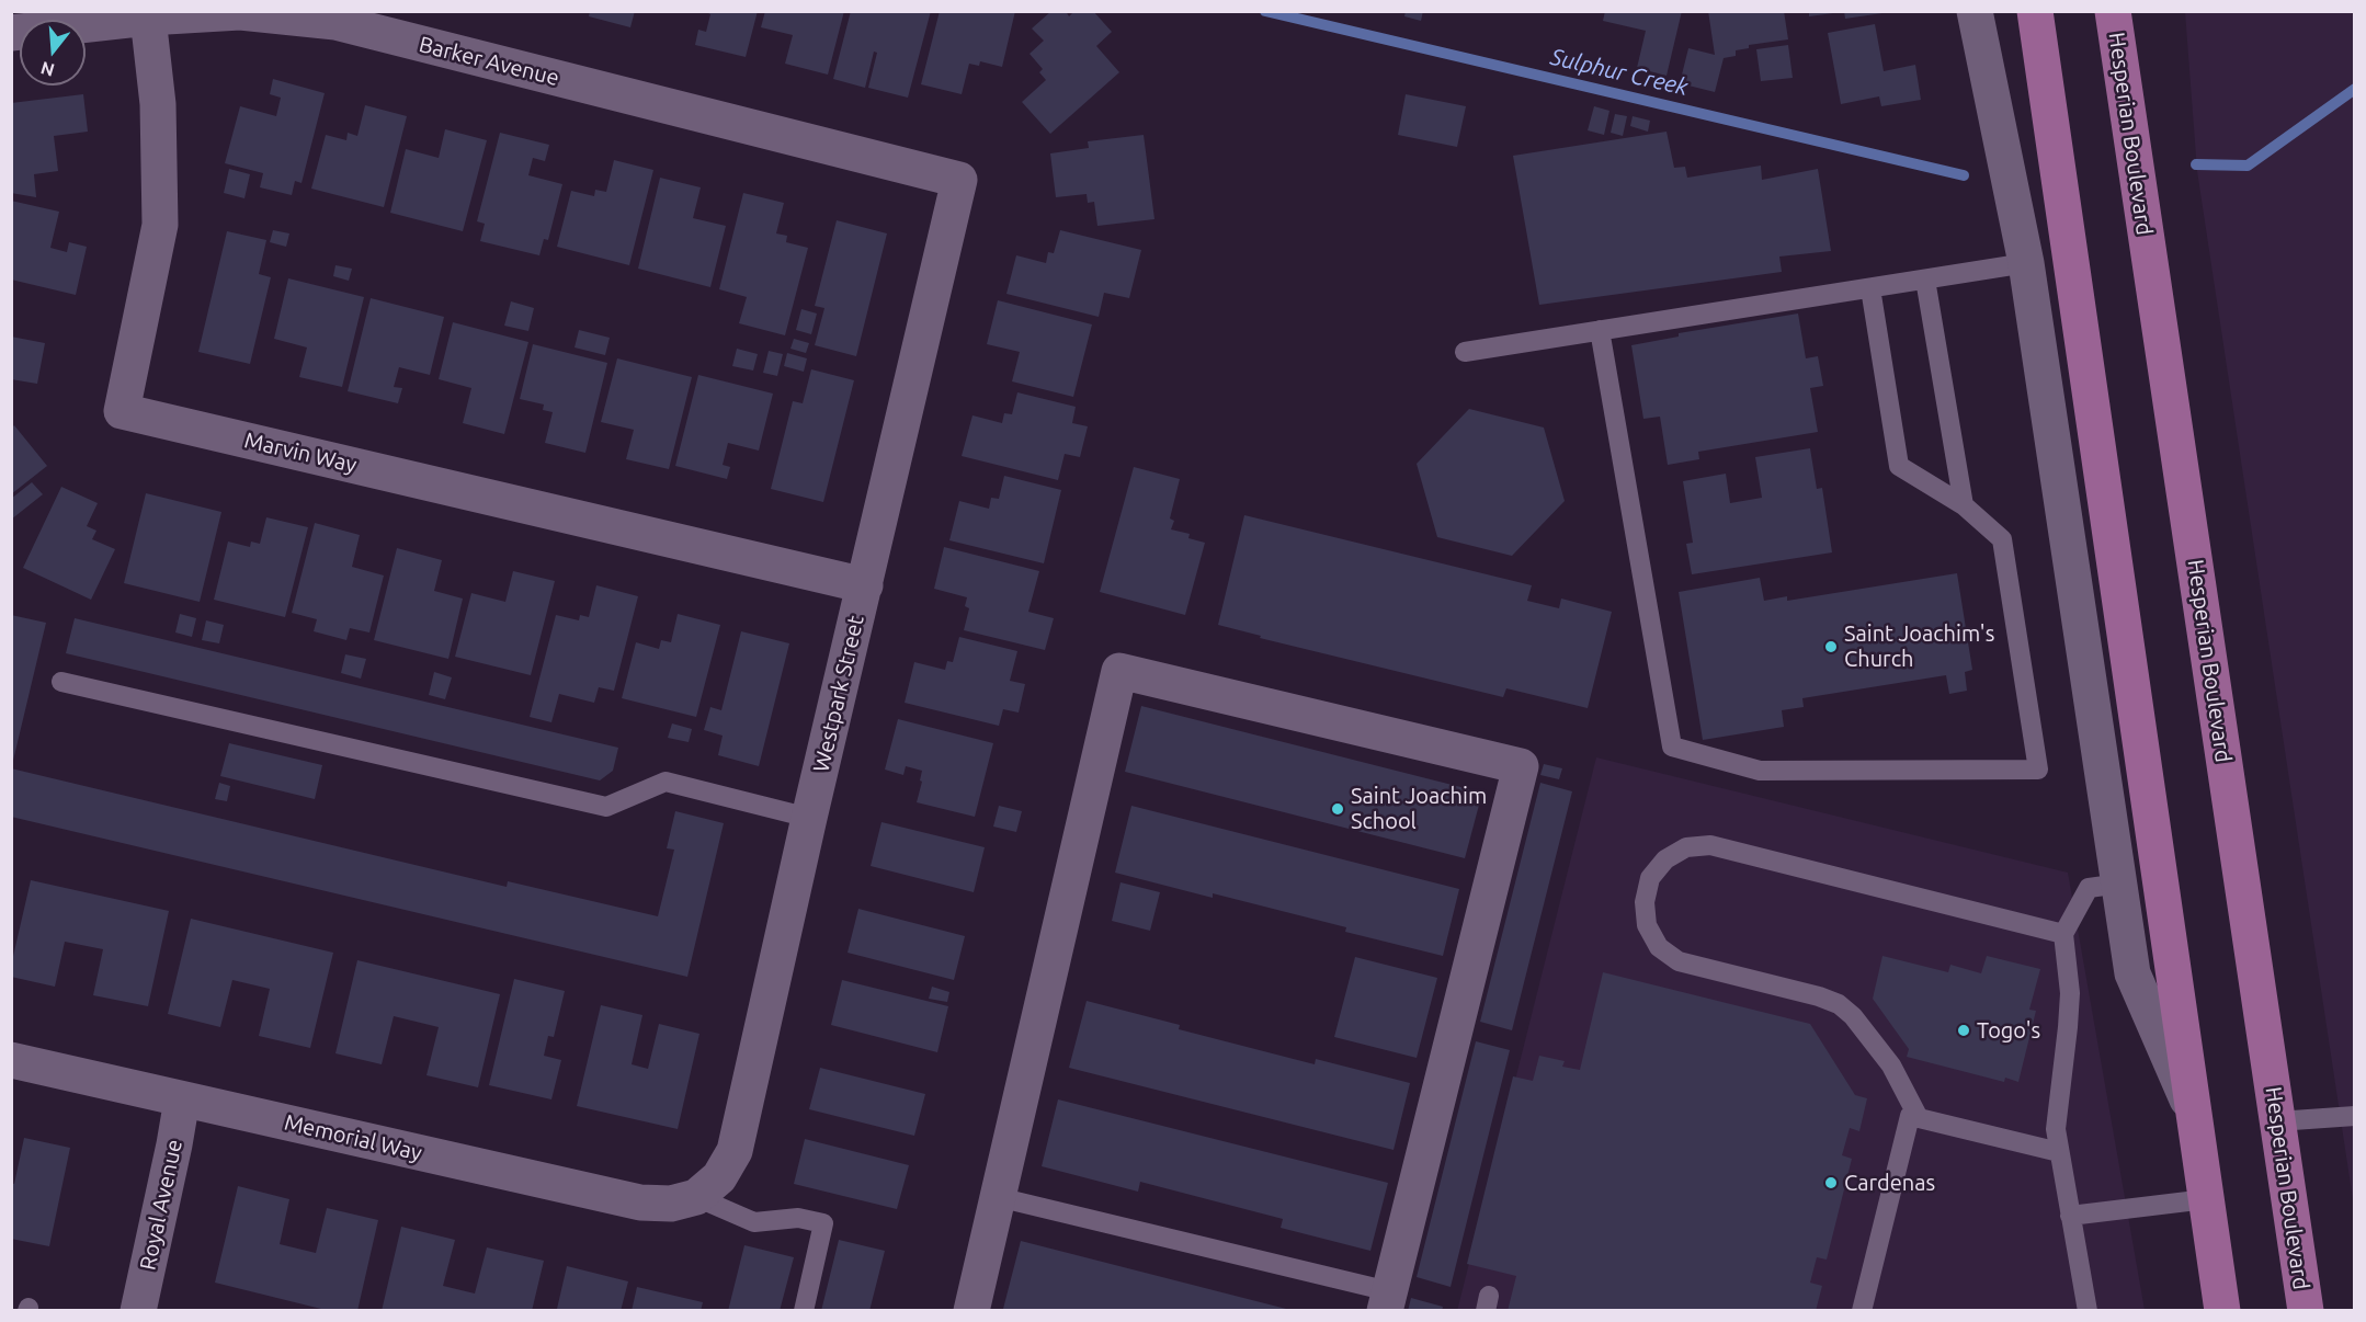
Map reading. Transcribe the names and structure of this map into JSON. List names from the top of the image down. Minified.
{"streets":{"main road":["Hesperian Boulevard"],"street":["Barker Avenue","Marvin Way","Westpark Street","Memorial Way","Royal Avenue"]},"crossings":[["Barker Avenue","Marvin Way"],["Barker Avenue","Westpark Street"],["Marvin Way","Westpark Street"],["Westpark Street","Memorial Way"],["Memorial Way","Royal Avenue"]],"water":["Sulphur Creek"],"places":["Saint Joachim's Church","Saint Joachim School","Togo's","Cardenas"],"north":"bottom"}
